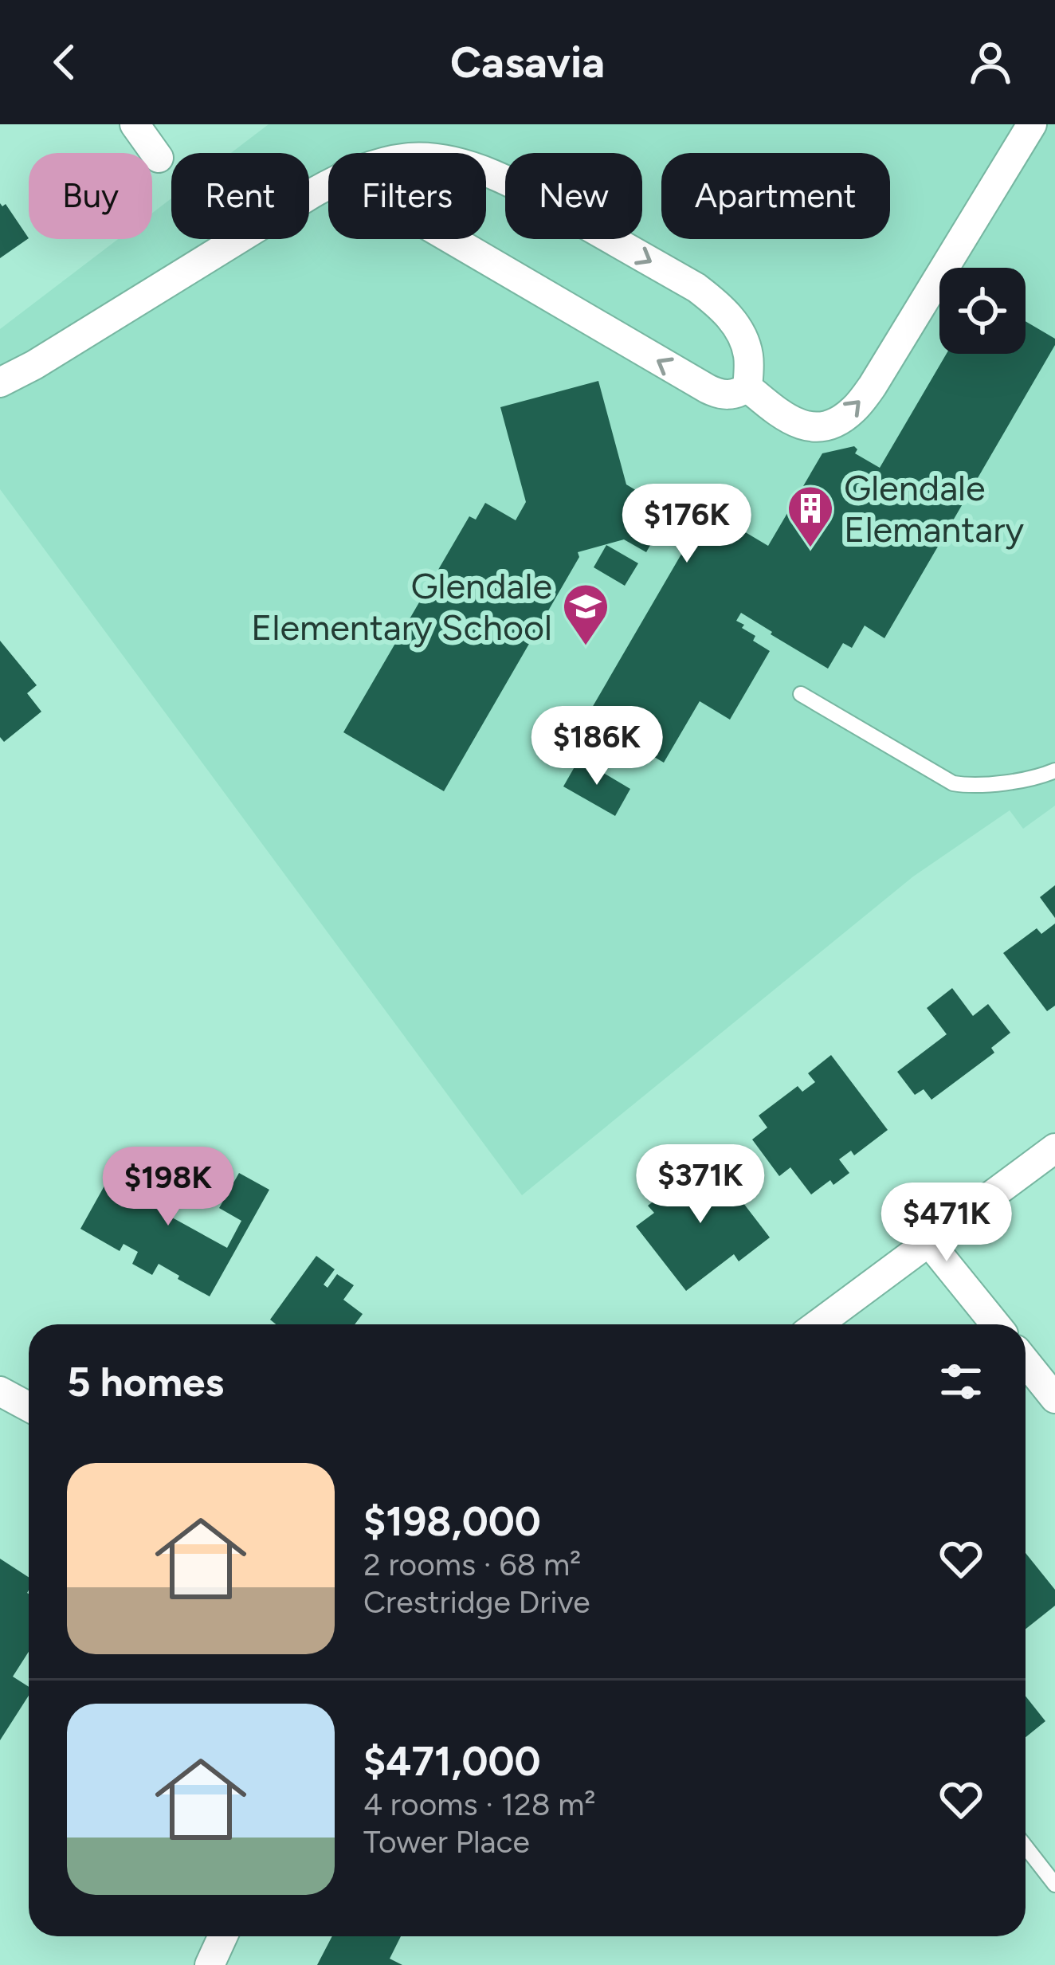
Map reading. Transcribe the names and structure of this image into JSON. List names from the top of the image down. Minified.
{"places":{"building":["Glendale Elemantary"],"school or university":["Glendale Elementary School"]},"page":{"header":"Casavia","chip":["Buy","Rent","Filters","New","Apartment"],"price":["$176K","$186K","$371K","$198K","$471K"],"heading":"5 homes","list":[{"name":"$198,000","note":"2 rooms · 68 m² · Crestridge Drive"},{"name":"$471,000","note":"4 rooms · 128 m² · Tower Place"}]}}
